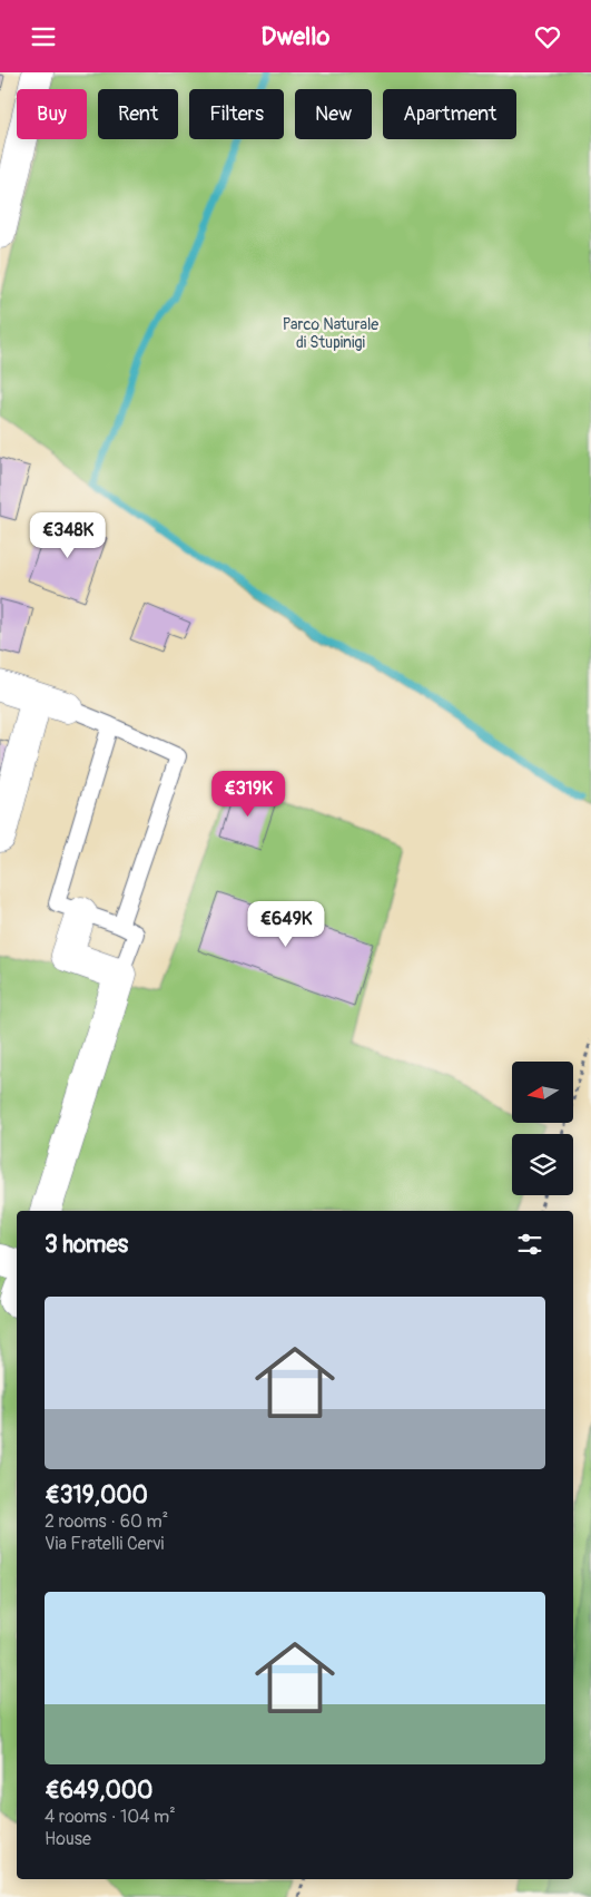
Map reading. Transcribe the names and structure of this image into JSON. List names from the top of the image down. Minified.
{"parks":["Parco Naturale di Stupinigi"],"north":"left","page":{"header":"Dwello","chip":["Buy","Rent","Filters","New","Apartment"],"price":["€348K","€319K","€649K"],"heading":"3 homes","list":[{"name":"€319,000","note":"2 rooms · 60 m² · Via Fratelli Cervi"},{"name":"€649,000","note":"4 rooms · 104 m² · House"}]}}
